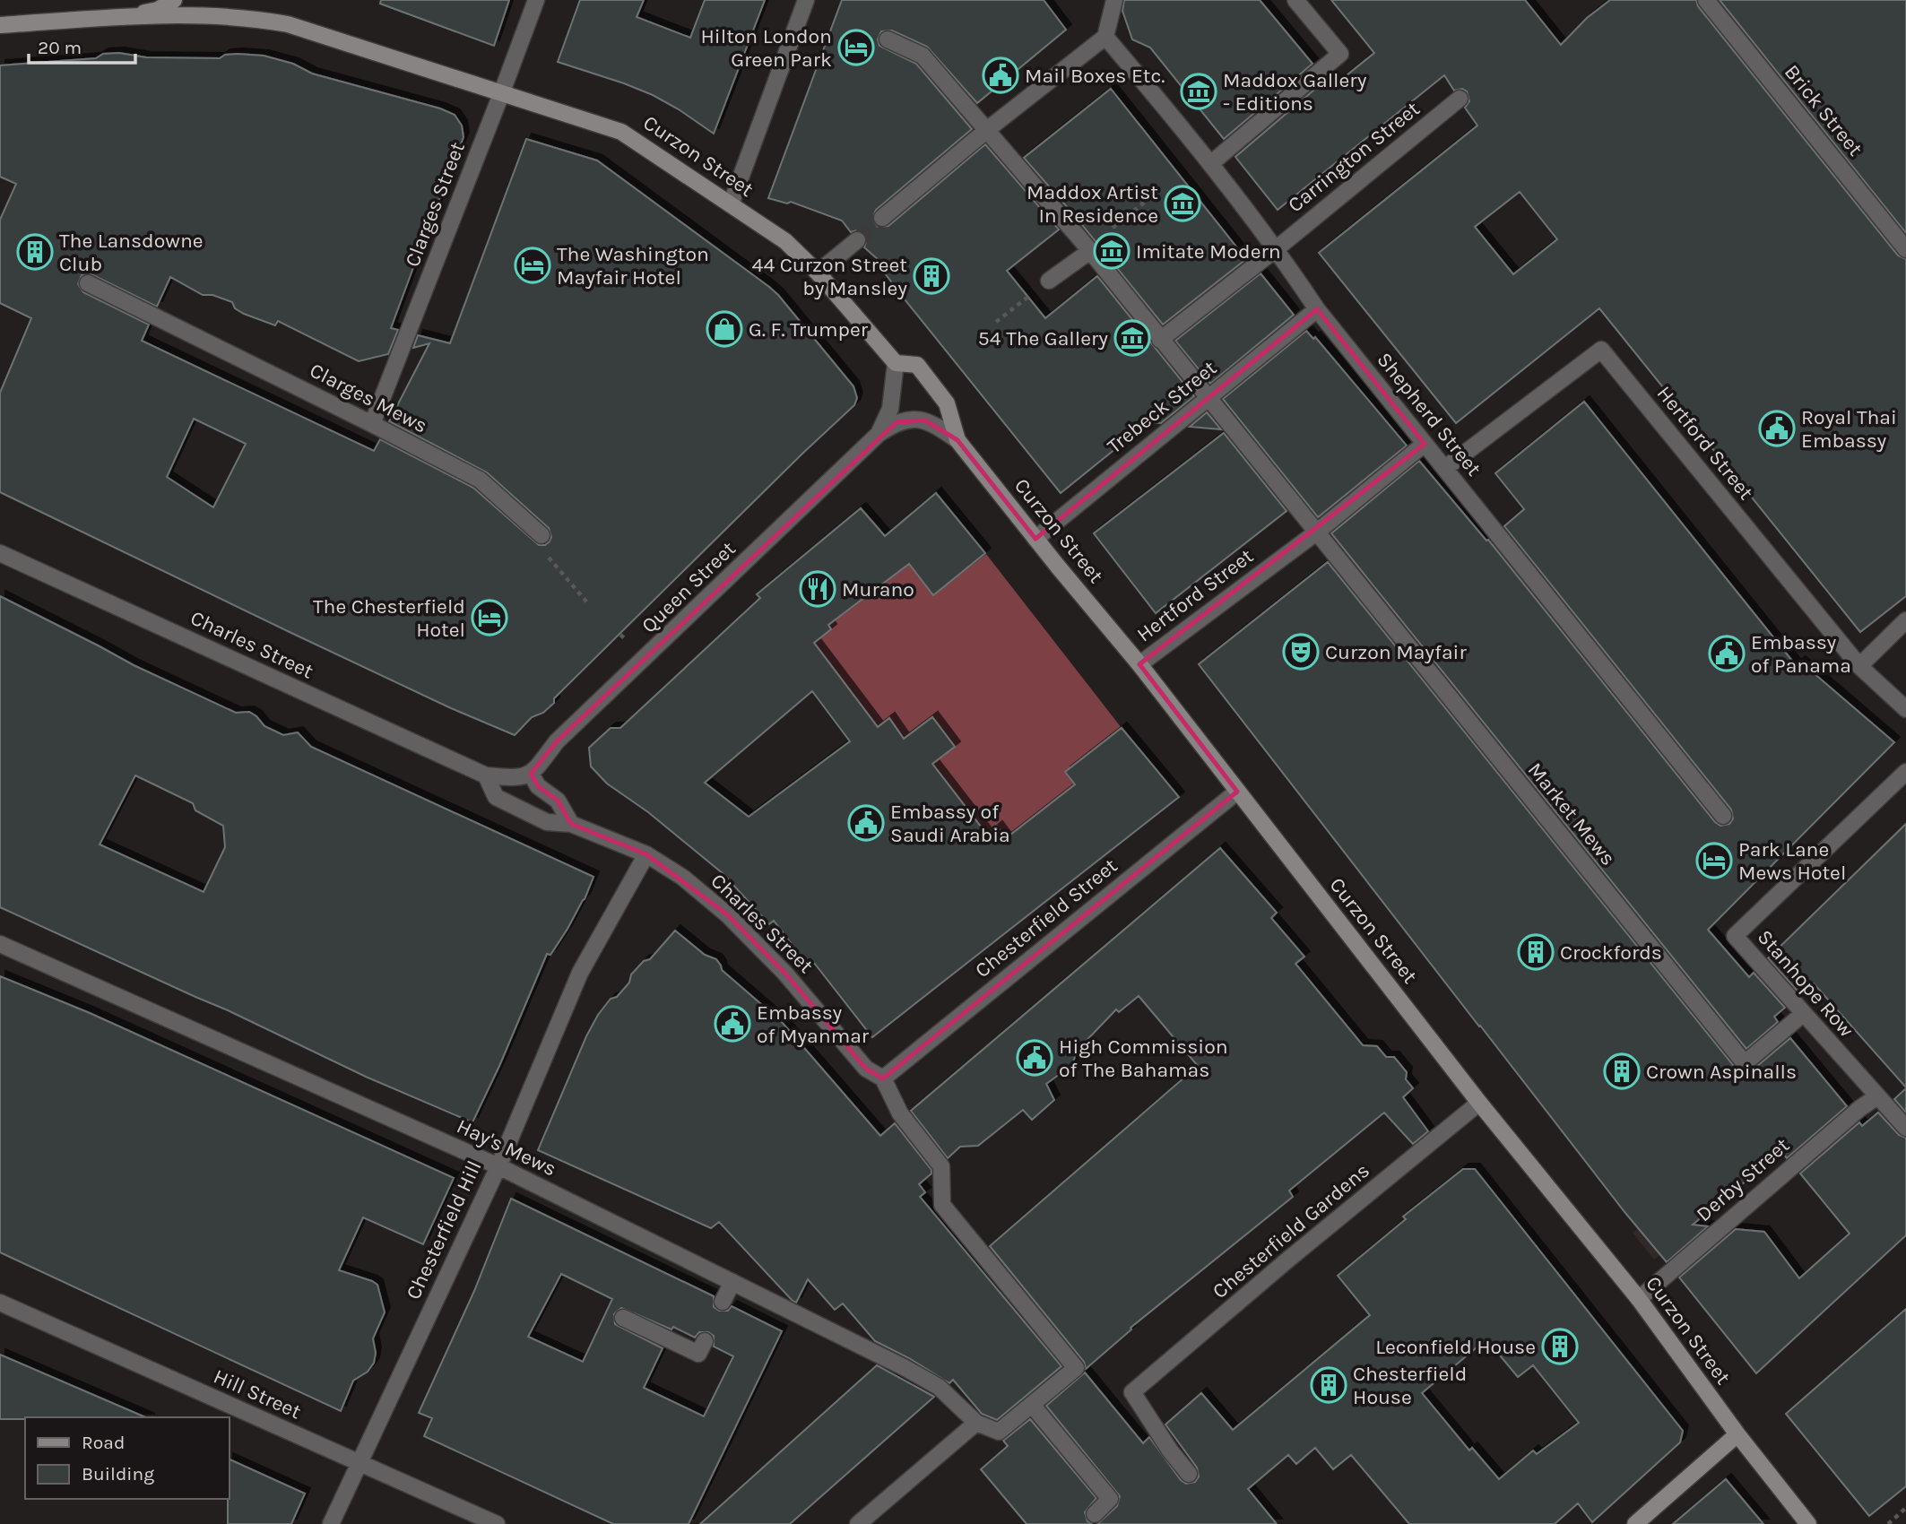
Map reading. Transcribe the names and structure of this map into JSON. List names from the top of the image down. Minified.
{"streets":{"street":["Brick Street","Curzon Street","Carrington Street","Clarges Street","Clarges Mews","Trebeck Street","Shepherd Street","Hertford Street","Queen Street","Charles Street","Market Mews","Chesterfield Street","Stanhope Row","Hay's Mews","Derby Street","Chesterfield Hill","Chesterfield Gardens","Hill Street"]},"crossings":[["Curzon Street","Clarges Street"],["Curzon Street","Trebeck Street"],["Curzon Street","Hertford Street"],["Curzon Street","Queen Street"],["Curzon Street","Chesterfield Street"],["Curzon Street","Derby Street"],["Curzon Street","Chesterfield Gardens"],["Carrington Street","Shepherd Street"],["Clarges Street","Clarges Mews"],["Trebeck Street","Shepherd Street"],["Shepherd Street","Hertford Street"],["Hertford Street","Market Mews"],["Queen Street","Charles Street"],["Charles Street","Chesterfield Street"],["Charles Street","Chesterfield Hill"],["Market Mews","Stanhope Row"],["Stanhope Row","Derby Street"],["Hay's Mews","Chesterfield Hill"],["Chesterfield Hill","Hill Street"]],"places":{"hotel":["Hilton London Green Park","The Washington Mayfair Hotel","The Chesterfield Hotel","Park Lane Mews Hotel"],"public building":["Mail Boxes Etc.","Royal Thai Embassy","Embassy of Panama","Embassy of Saudi Arabia","Embassy of Myanmar","High Commission of The Bahamas"],"museum":["Maddox Gallery - Editions","Maddox Artist In Residence","Imitate Modern","54 The Gallery"],"building":["The Lansdowne Club","44 Curzon Street by Mansley","Crockfords","Crown Aspinalls","Leconfield House","Chesterfield House"],"shop":["G. F. Trumper"],"restaurant":["Murano"],"theatre":["Curzon Mayfair"]},"legend":["Road","Building"],"scale_bar":"20 m"}
